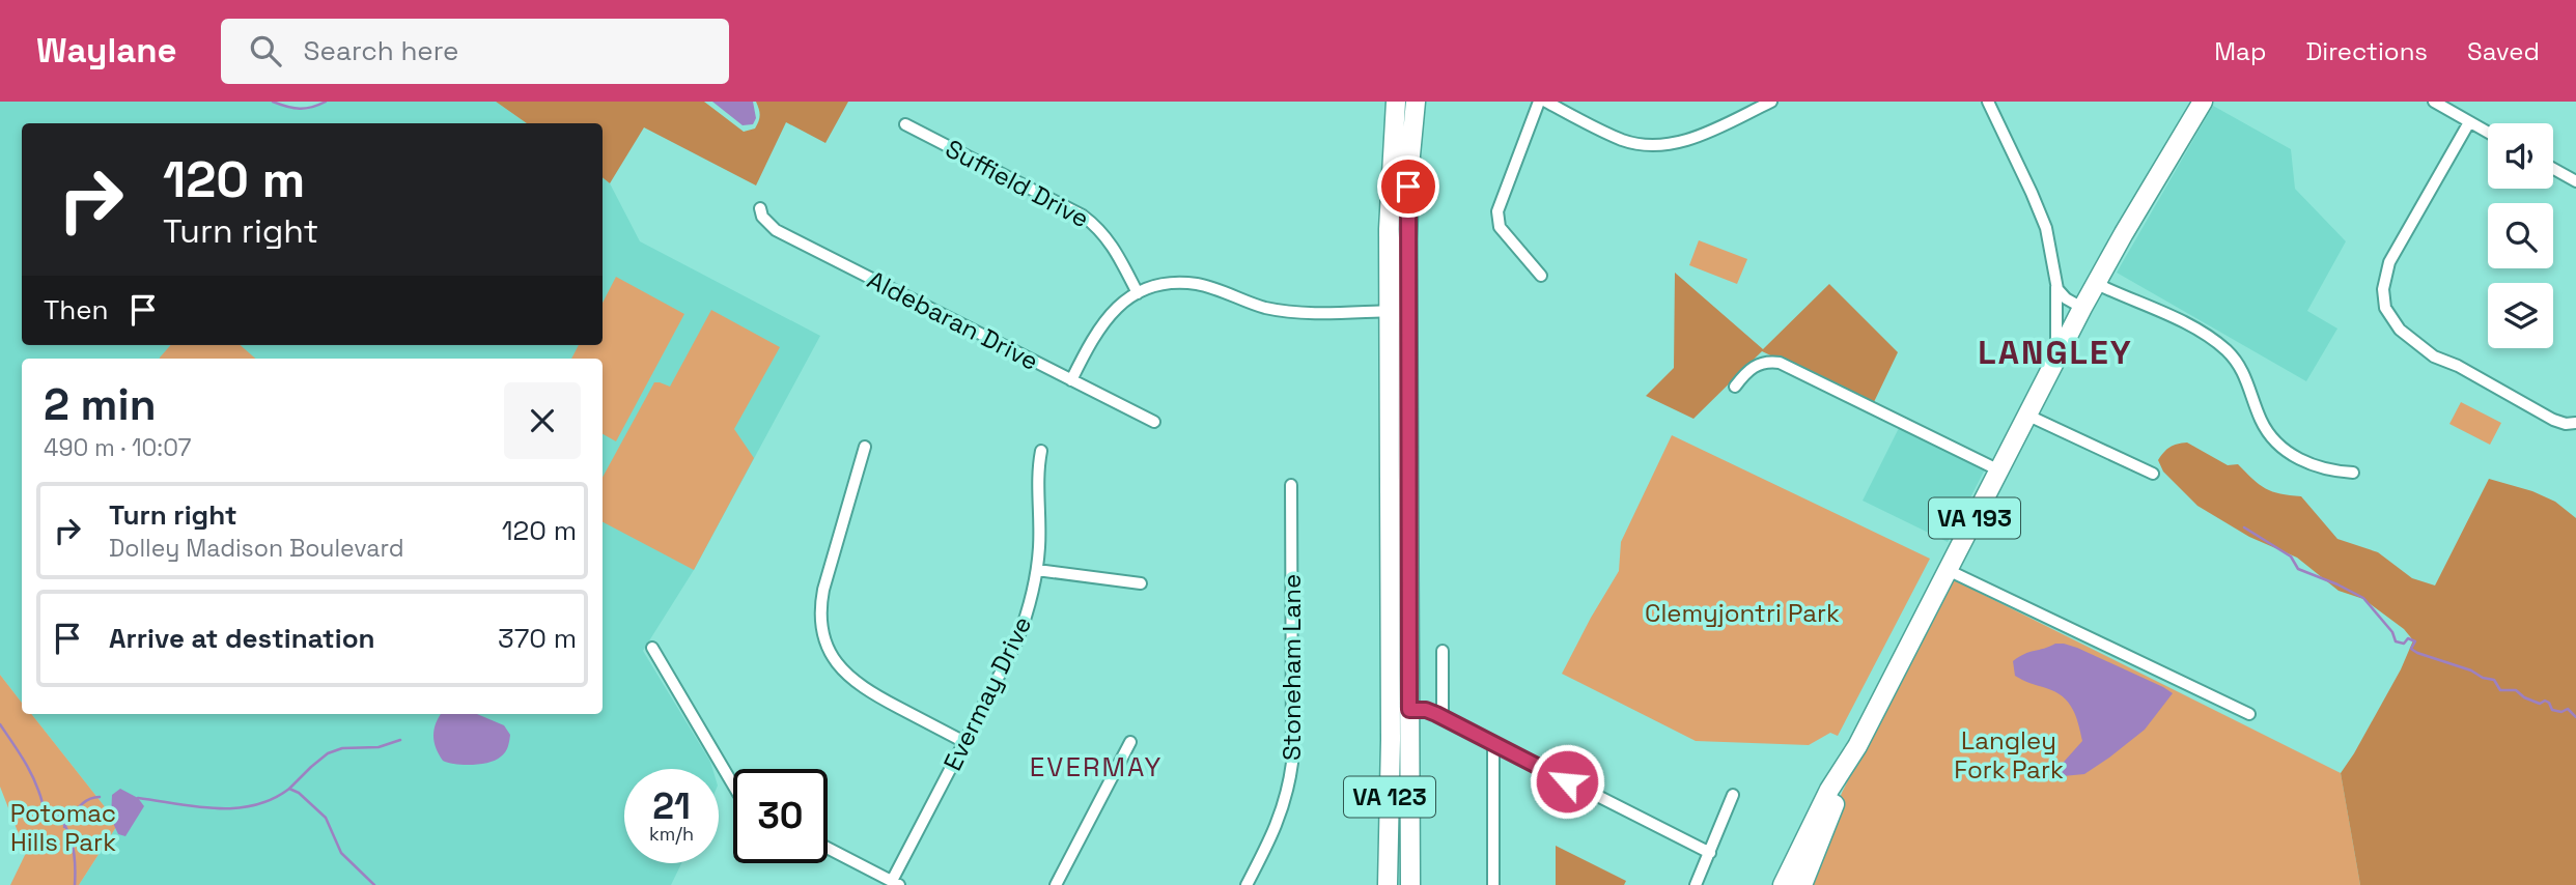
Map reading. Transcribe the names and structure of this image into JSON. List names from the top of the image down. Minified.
{"streets":{"main road":["VA 193","VA 123"],"street":["Suffield Drive","Aldebaran Drive","Stoneham Lane","Evermay Drive"]},"districts":["LANGLEY","EVERMAY"],"parks":["Clemyjontri Park","Langley Fork Park","Potomac Hills Park"],"page":{"header":"Waylane","search":"Search here","nav":["Map","Directions","Saved"],"turn":["120 m","Turn right"],"then":"Then","heading":["2 min","490 m · 10:07"],"list":[{"name":"Turn right","note":"Dolley Madison Boulevard","value":"120 m"},{"name":"Arrive at destination","value":"370 m"}],"speed":"21 km/h","limit":"30"}}
